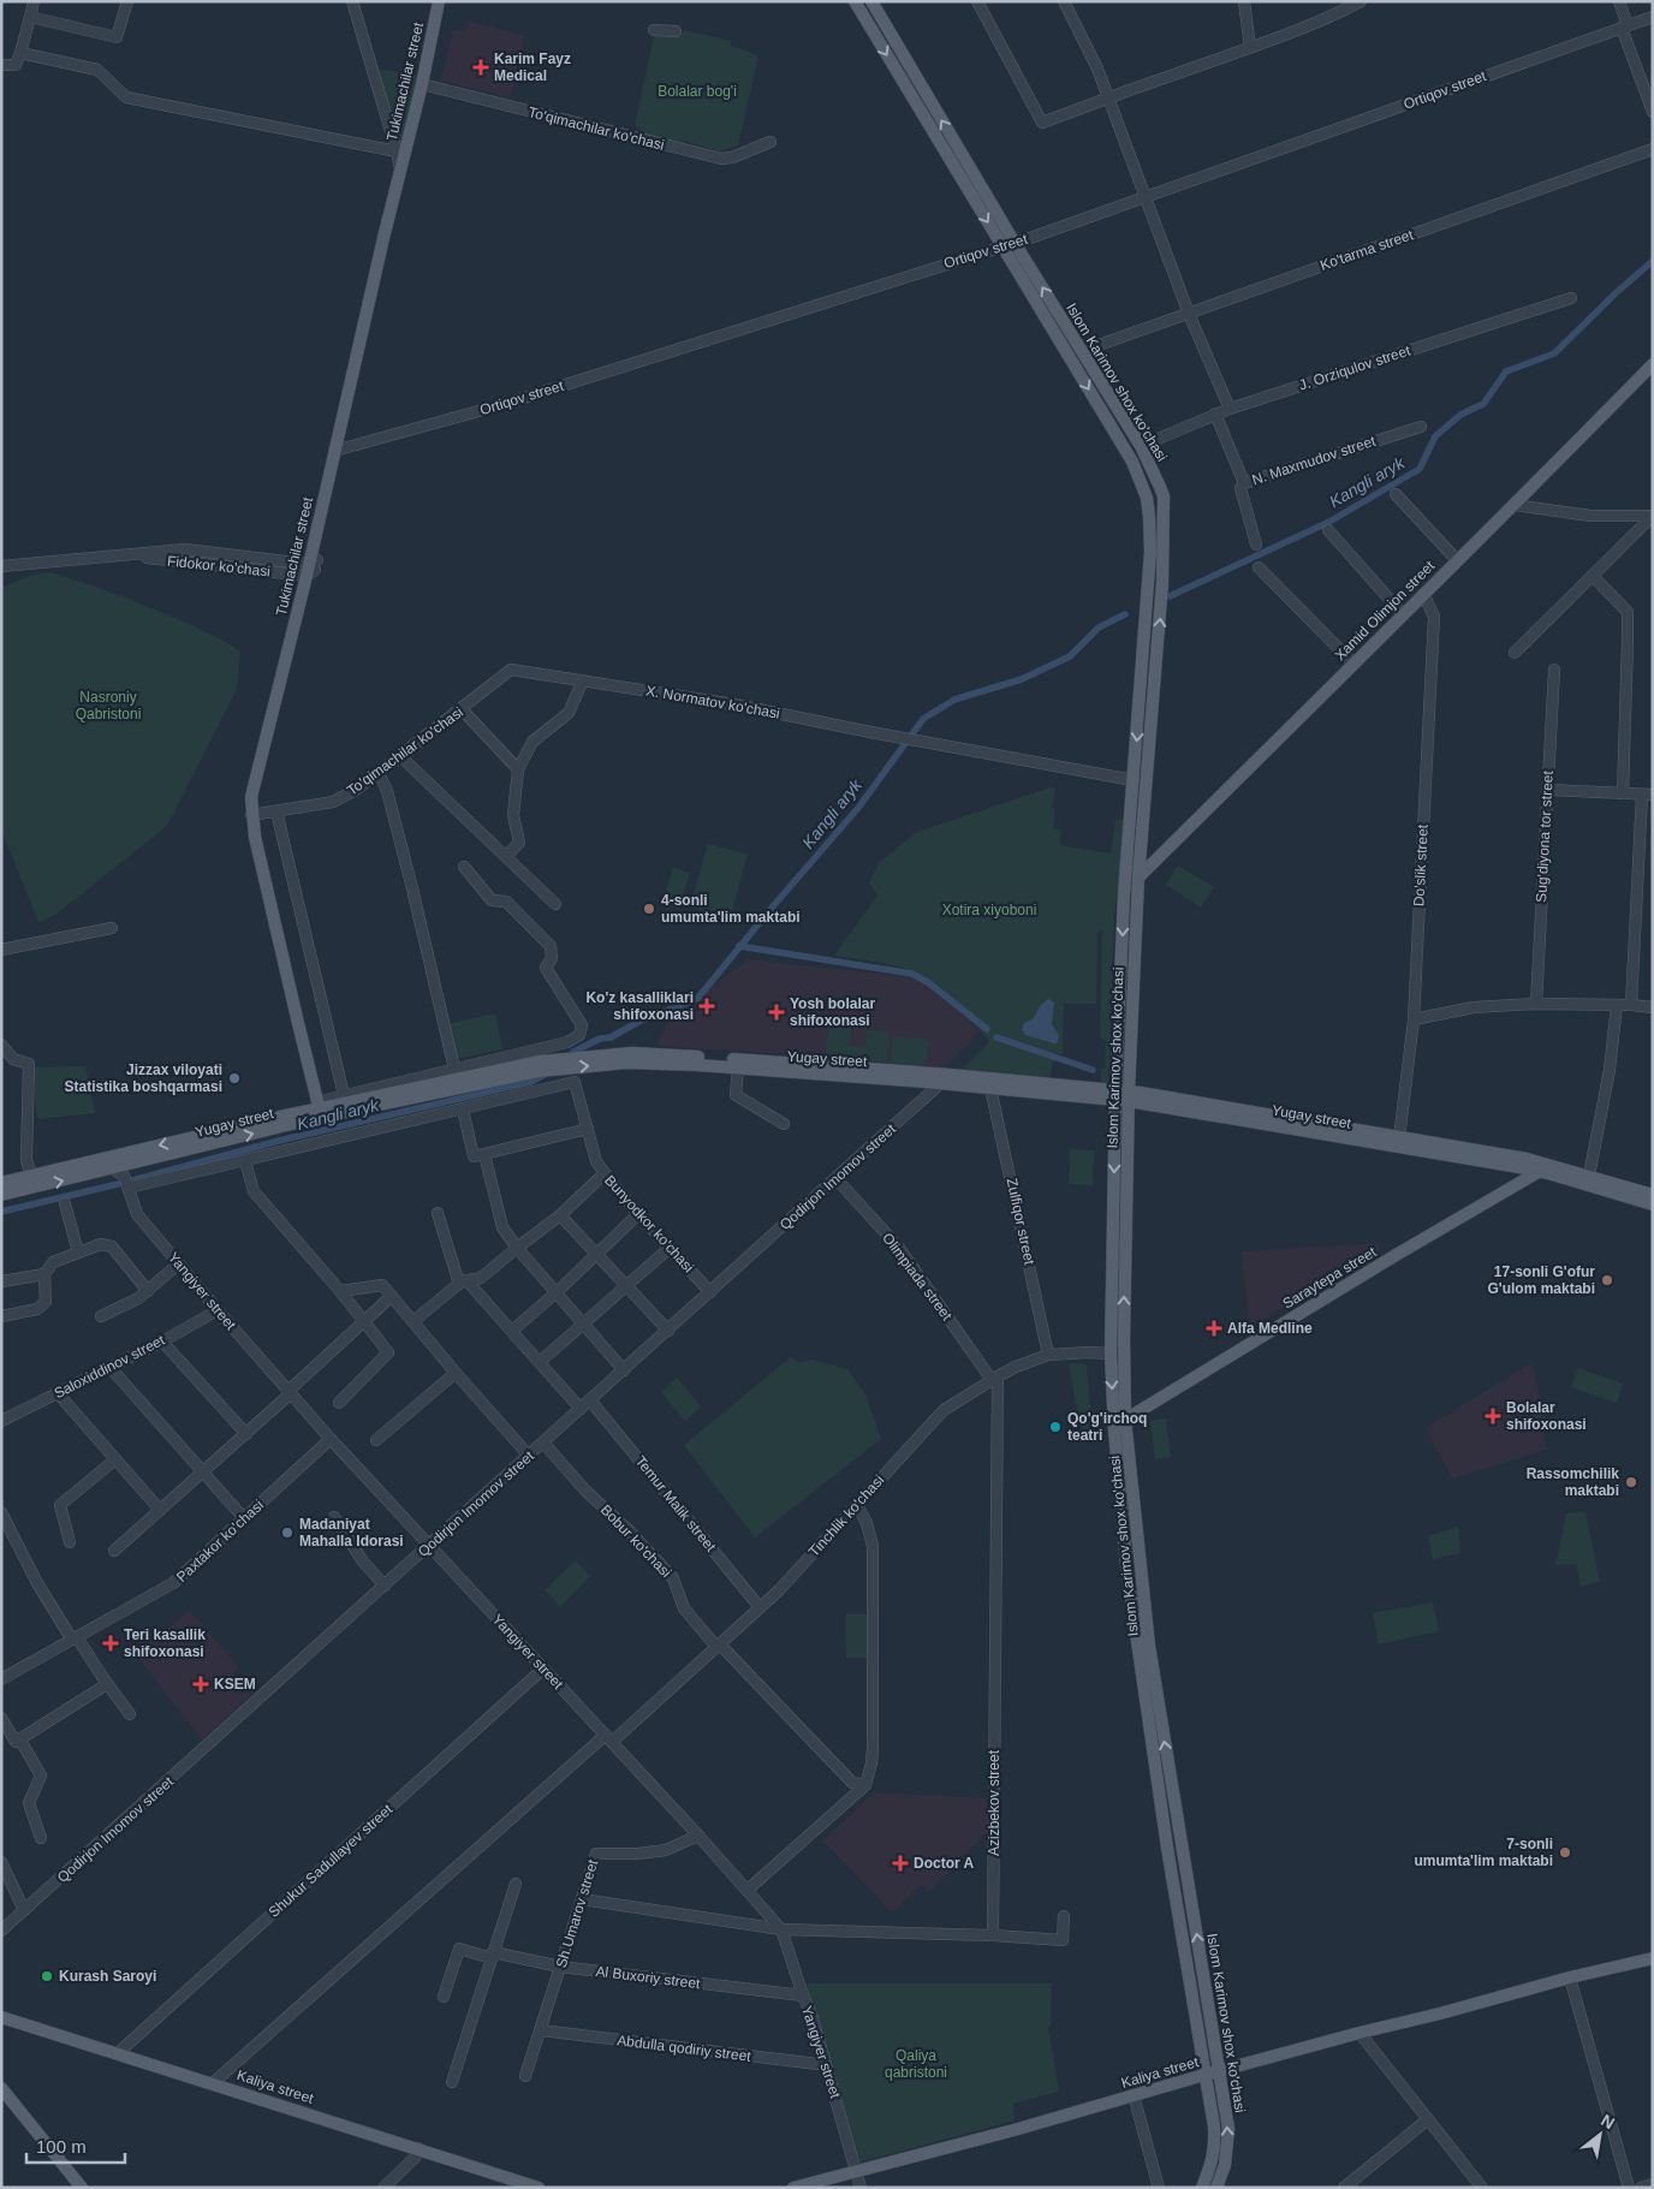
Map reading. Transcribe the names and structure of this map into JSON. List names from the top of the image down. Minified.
{"streets":{"main road":["Tukimachilar street","Islom Karimov shox ko'chasi","Xamid Olimjon street","Yugay street","Saraytepa street","Kaliya street"],"street":["Ortiqov street","To'qimachilar ko'chasi","Ko'tarma street","J. Orziqulov street","N. Maxmudov street","Fidokor ko'chasi","X. Normatov ko'chasi","Sug'diyona tor street","Do'slik street","Qodirjon Imomov street","Zulfiqor street","Bunyodkor ko'chasi","Olimpiada street","Yangiyer street","Saloxiddinov street","Temur Malik street","Tinchlik ko'chasi","Paxtakor ko'chasi","Bobur ko'chasi","Azizbekov street","Shukur Sadullayev street","Sh.Umarov street","Al Buxoriy street","Abdulla qodiriy street"]},"crossings":[["Tukimachilar street","Ortiqov street"],["Tukimachilar street","To'qimachilar ko'chasi"],["Tukimachilar street","Fidokor ko'chasi"],["Tukimachilar street","Yugay street"],["Ortiqov street","Islom Karimov shox ko'chasi"],["To'qimachilar ko'chasi","X. Normatov ko'chasi"],["Ko'tarma street","Islom Karimov shox ko'chasi"],["J. Orziqulov street","Islom Karimov shox ko'chasi"],["J. Orziqulov street","N. Maxmudov street"],["Islom Karimov shox ko'chasi","Xamid Olimjon street"],["Islom Karimov shox ko'chasi","X. Normatov ko'chasi"],["Islom Karimov shox ko'chasi","Yugay street"],["Islom Karimov shox ko'chasi","Saraytepa street"],["Islom Karimov shox ko'chasi","Tinchlik ko'chasi"],["Islom Karimov shox ko'chasi","Kaliya street"],["Xamid Olimjon street","Do'slik street"],["Do'slik street","Yugay street"],["Yugay street","Qodirjon Imomov street"],["Yugay street","Zulfiqor street"],["Yugay street","Saraytepa street"],["Qodirjon Imomov street","Bunyodkor ko'chasi"],["Qodirjon Imomov street","Olimpiada street"],["Qodirjon Imomov street","Yangiyer street"],["Qodirjon Imomov street","Temur Malik street"],["Qodirjon Imomov street","Bobur ko'chasi"],["Zulfiqor street","Tinchlik ko'chasi"],["Olimpiada street","Tinchlik ko'chasi"],["Olimpiada street","Azizbekov street"],["Yangiyer street","Saloxiddinov street"],["Yangiyer street","Tinchlik ko'chasi"],["Yangiyer street","Paxtakor ko'chasi"],["Yangiyer street","Shukur Sadullayev street"],["Yangiyer street","Sh.Umarov street"],["Yangiyer street","Al Buxoriy street"],["Yangiyer street","Abdulla qodiriy street"],["Yangiyer street","Kaliya street"],["Temur Malik street","Tinchlik ko'chasi"],["Tinchlik ko'chasi","Bobur ko'chasi"],["Tinchlik ko'chasi","Azizbekov street"],["Tinchlik ko'chasi","Kaliya street"],["Shukur Sadullayev street","Kaliya street"],["Sh.Umarov street","Al Buxoriy street"],["Sh.Umarov street","Abdulla qodiriy street"]],"water":["Kangli aryk"],"parks":["Bolalar bog'i","Nasroniy Qabristoni","Xotira xiyoboni","Qaliya qabristoni"],"places":{"health":["Karim Fayz Medical","Ko'z kasalliklari shifoxonasi","Yosh bolalar shifoxonasi","Alfa Medline","Bolalar shifoxonasi","Teri kasallik shifoxonasi","KSEM","Doctor A"],"other":["4-sonli umumta'lim maktabi","Jizzax viloyati Statistika boshqarmasi","17-sonli G'ofur G'ulom maktabi","Qo'g'irchoq teatri","Rassomchilik maktabi","Madaniyat Mahalla Idorasi","7-sonli umumta'lim maktabi","Kurash Saroyi"]},"scale_bar":"100 m","north":"top right"}
